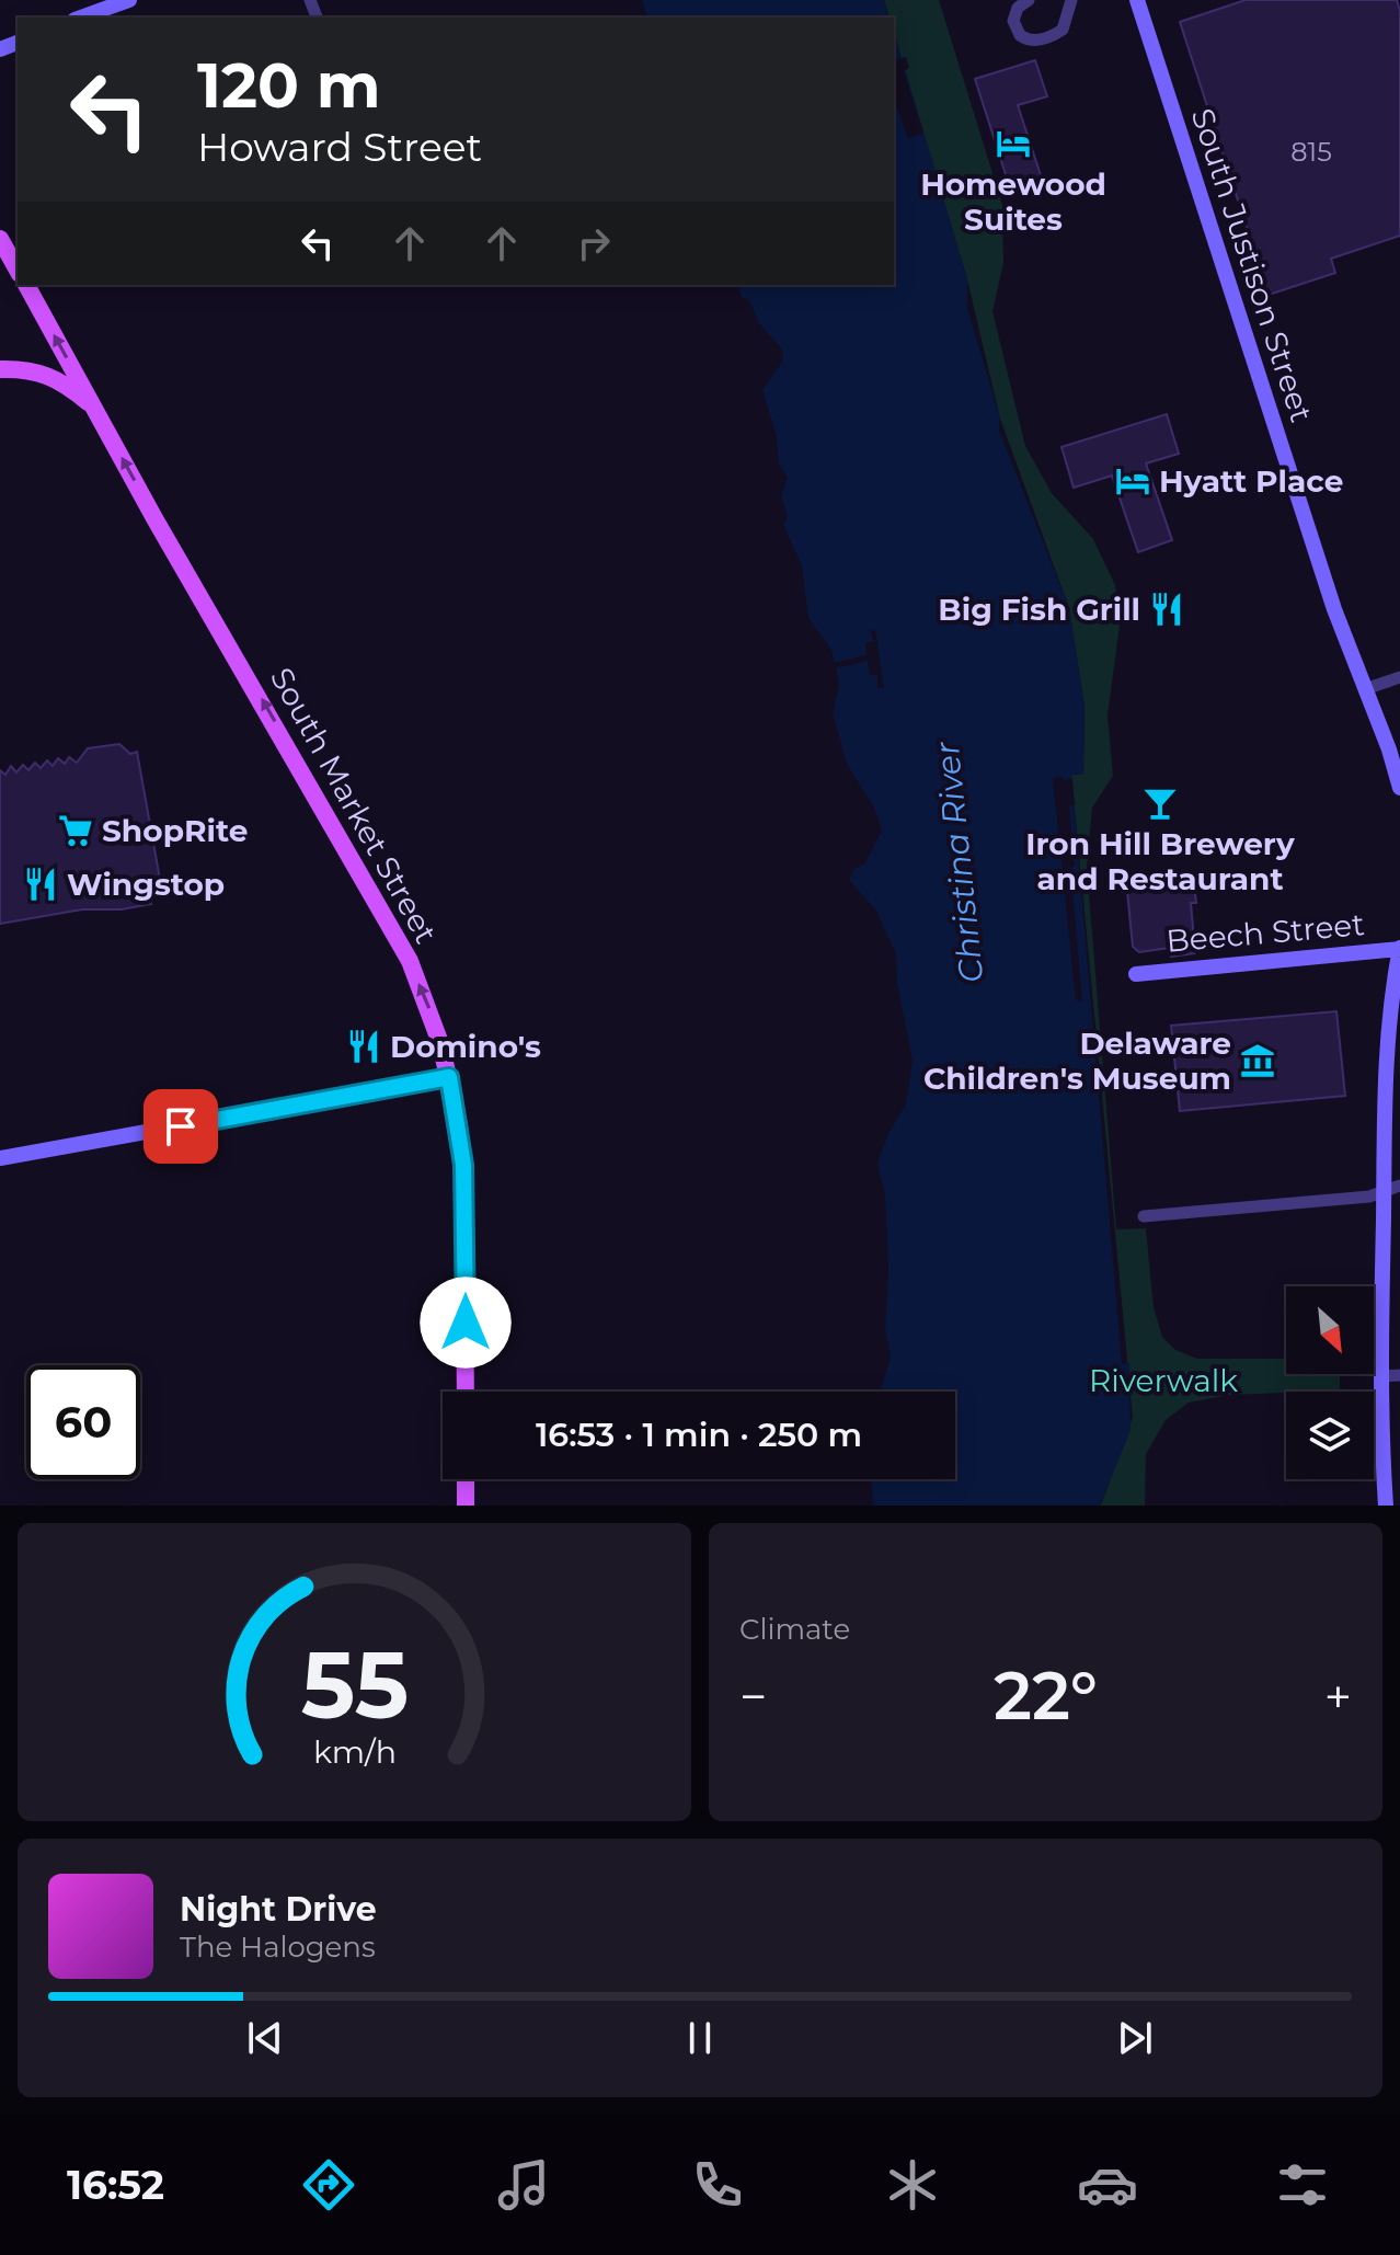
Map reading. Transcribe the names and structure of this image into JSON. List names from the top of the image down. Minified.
{"streets":{"main road":["South Market Street"],"street":["South Justison Street","Beech Street"]},"one_way":["South Market Street"],"water":["Christina River"],"parks":["Riverwalk"],"places":{"hotel":["Homewood Suites","Hyatt Place"],"restaurant":["Big Fish Grill","Wingstop","Domino's"],"bar":["Iron Hill Brewery and Restaurant"],"supermarket":["ShopRite"],"museum":["Delaware Children's Museum"]},"house_numbers":["815"],"north":"bottom right","page":{"turn":["120 m","Howard Street"],"limit":"60","trip":"16:53 · 1 min · 250 m","tile":"Climate","heat":["−","22°","+"],"song":["Night Drive","The Halogens"],"tabs":"16:52","gauge":["55","km/h"]}}
